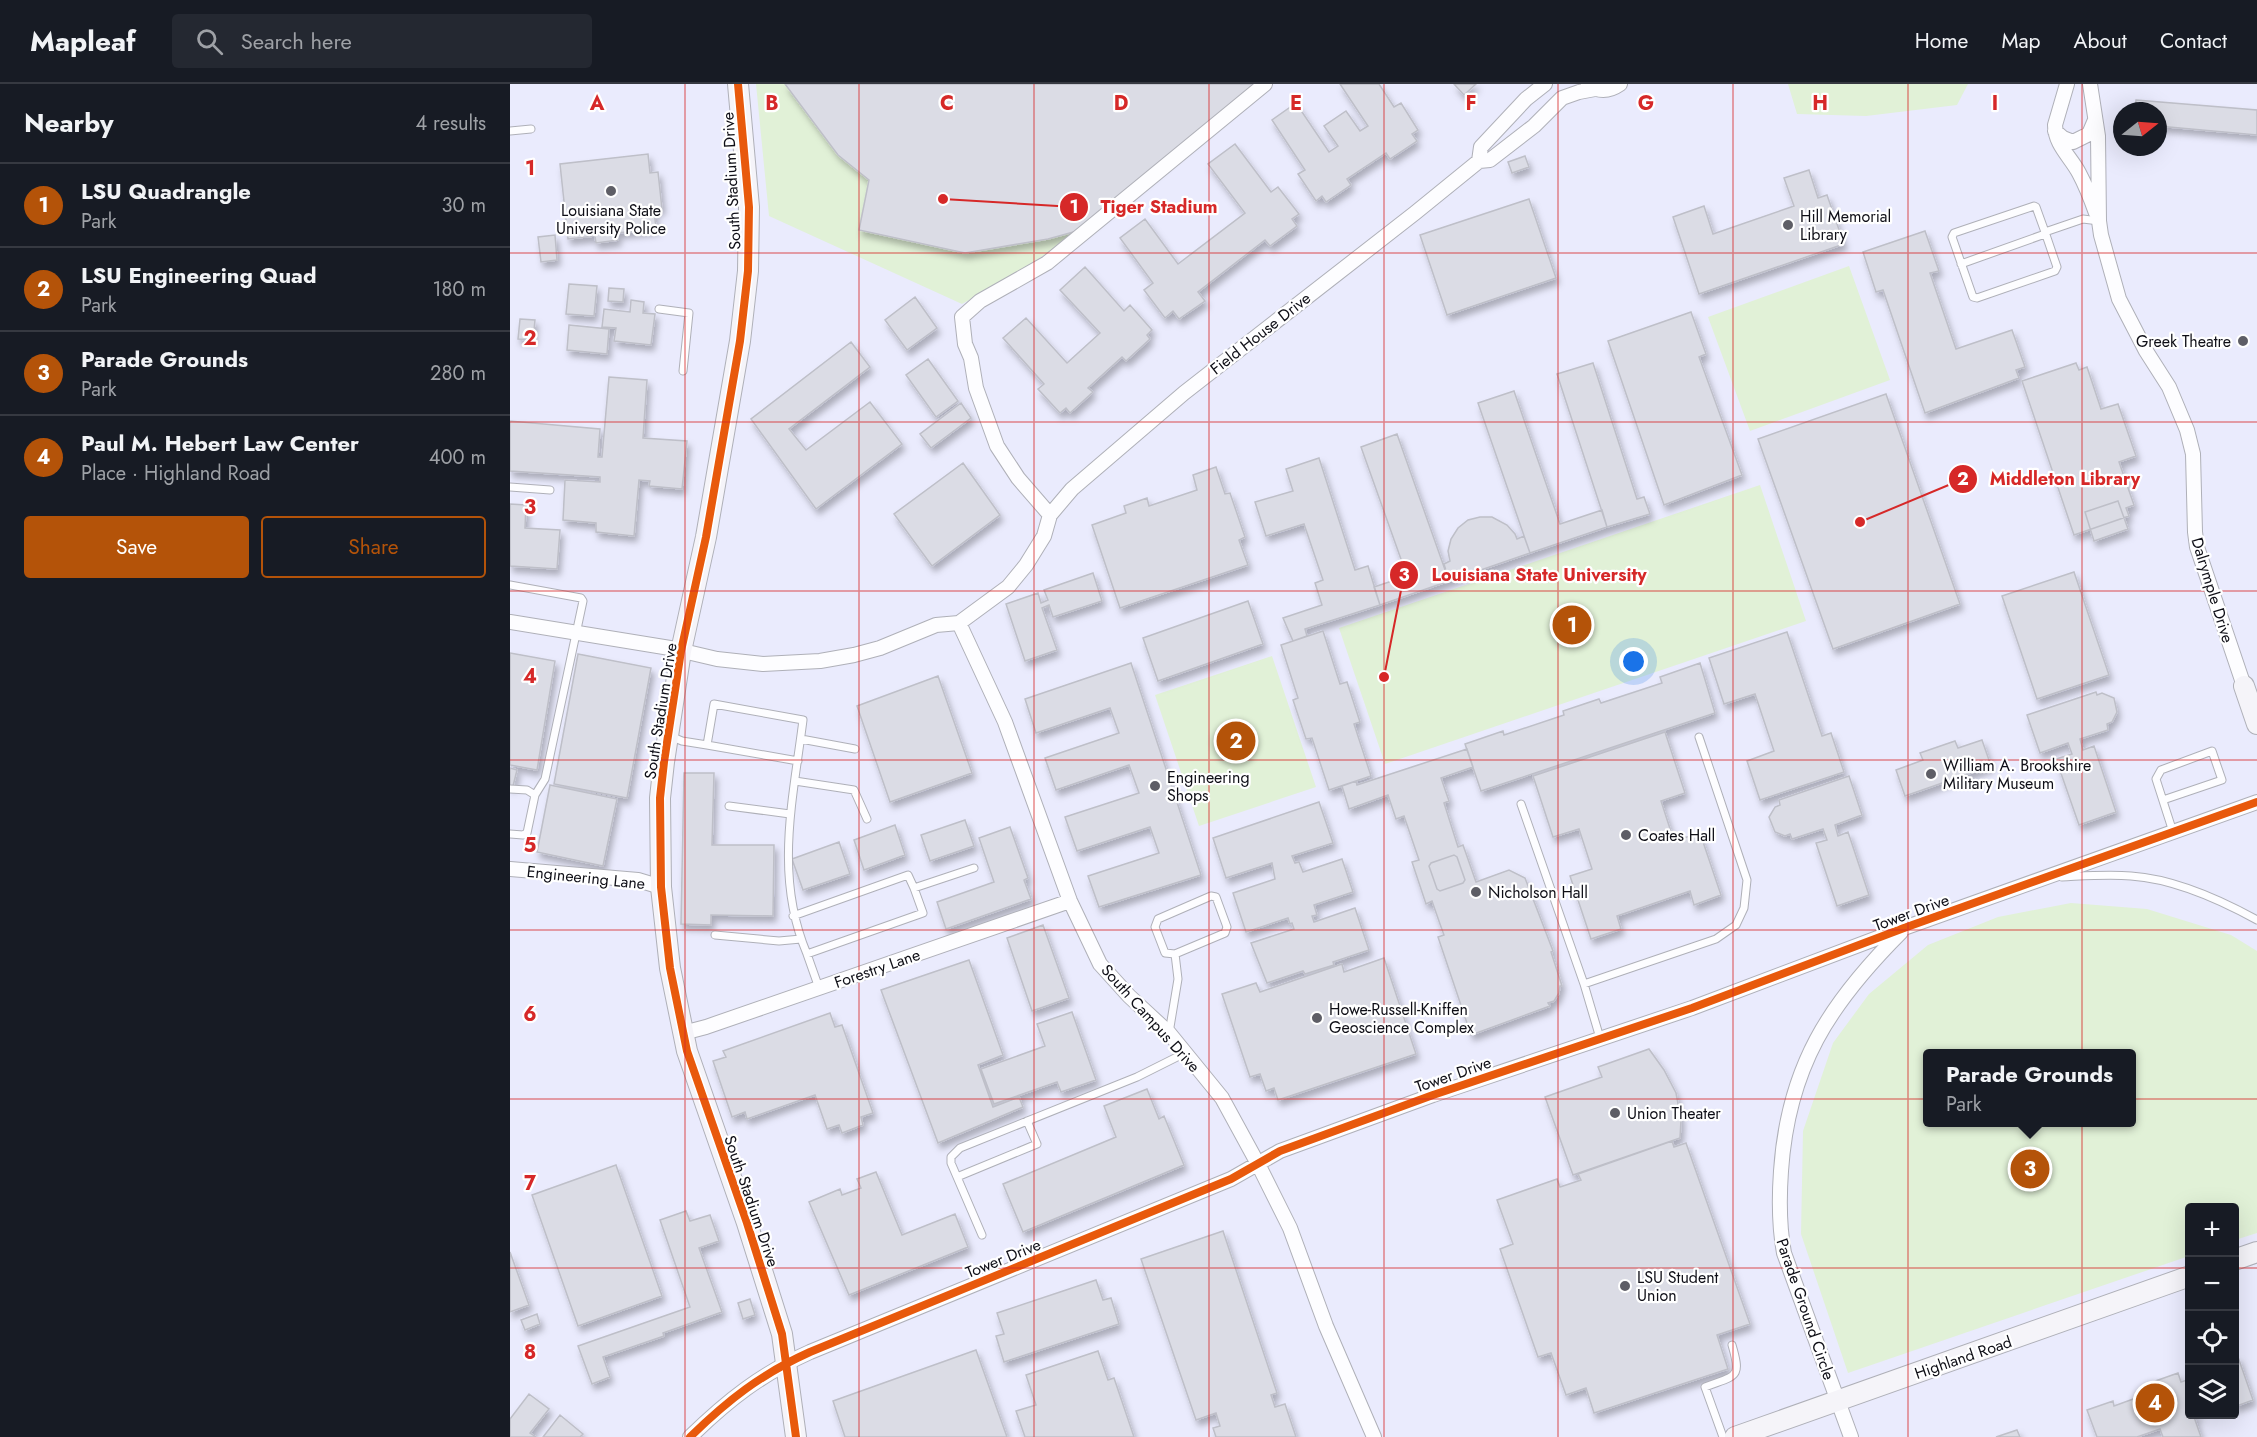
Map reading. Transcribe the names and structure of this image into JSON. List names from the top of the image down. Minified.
{"streets":{"street":["South Stadium Drive","Field House Drive","Dalrymple Drive","Engineering Lane","Tower Drive","Forestry Lane","South Campus Drive","Parade Ground Circle","Highland Road"]},"crossings":[["South Stadium Drive","Engineering Lane"],["South Stadium Drive","Tower Drive"],["South Stadium Drive","Forestry Lane"],["Field House Drive","South Campus Drive"],["Tower Drive","South Campus Drive"],["Tower Drive","Parade Ground Circle"],["Forestry Lane","South Campus Drive"],["Parade Ground Circle","Highland Road"]],"places":["Louisiana State University Police","Tiger Stadium","Hill Memorial Library","Greek Theatre","Middleton Library","Louisiana State University","William A. Brookshire Military Museum","Engineering Shops","Coates Hall","Nicholson Hall","Howe-Russell-Kniffen Geoscience Complex","Union Theater","LSU Student Union"],"north":"right","page":{"header":"Mapleaf","search":"Search here","nav":["Home","Map","About","Contact"],"heading":["Nearby","4 results"],"list":[{"mark":"1","name":"LSU Quadrangle","note":"Park","value":"30 m"},{"mark":"2","name":"LSU Engineering Quad","note":"Park","value":"180 m"},{"mark":"3","name":"Parade Grounds","note":"Park","value":"280 m"},{"mark":"4","name":"Paul M. Hebert Law Center","note":"Place · Highland Road","value":"400 m"}],"buttons":["Save","Share"],"pins":["1","2","3","4"],"popup":["Parade Grounds","Park"],"map_buttons":["+","−"]},"grid":{"columns":["A","B","C","D","E","F","G","H","I"],"rows":["1","2","3","4","5","6","7","8"]}}
